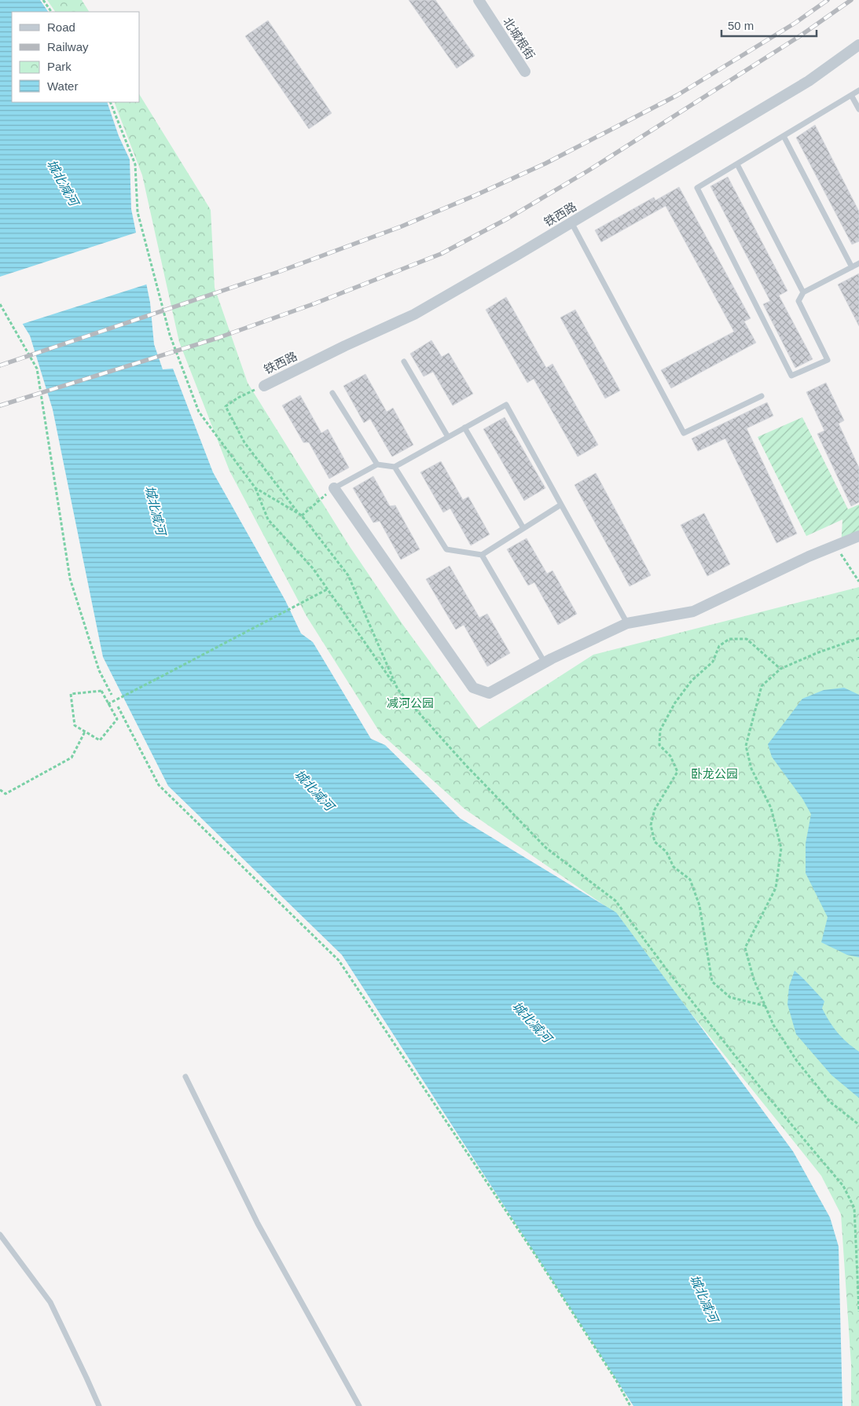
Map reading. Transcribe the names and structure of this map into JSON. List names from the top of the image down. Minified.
{"streets":{"street":["北城根街","铁西路"]},"water":["城北减河"],"parks":["减河公园","卧龙公园"],"legend":["Road","Railway","Park","Water"],"scale_bar":"50 m"}
